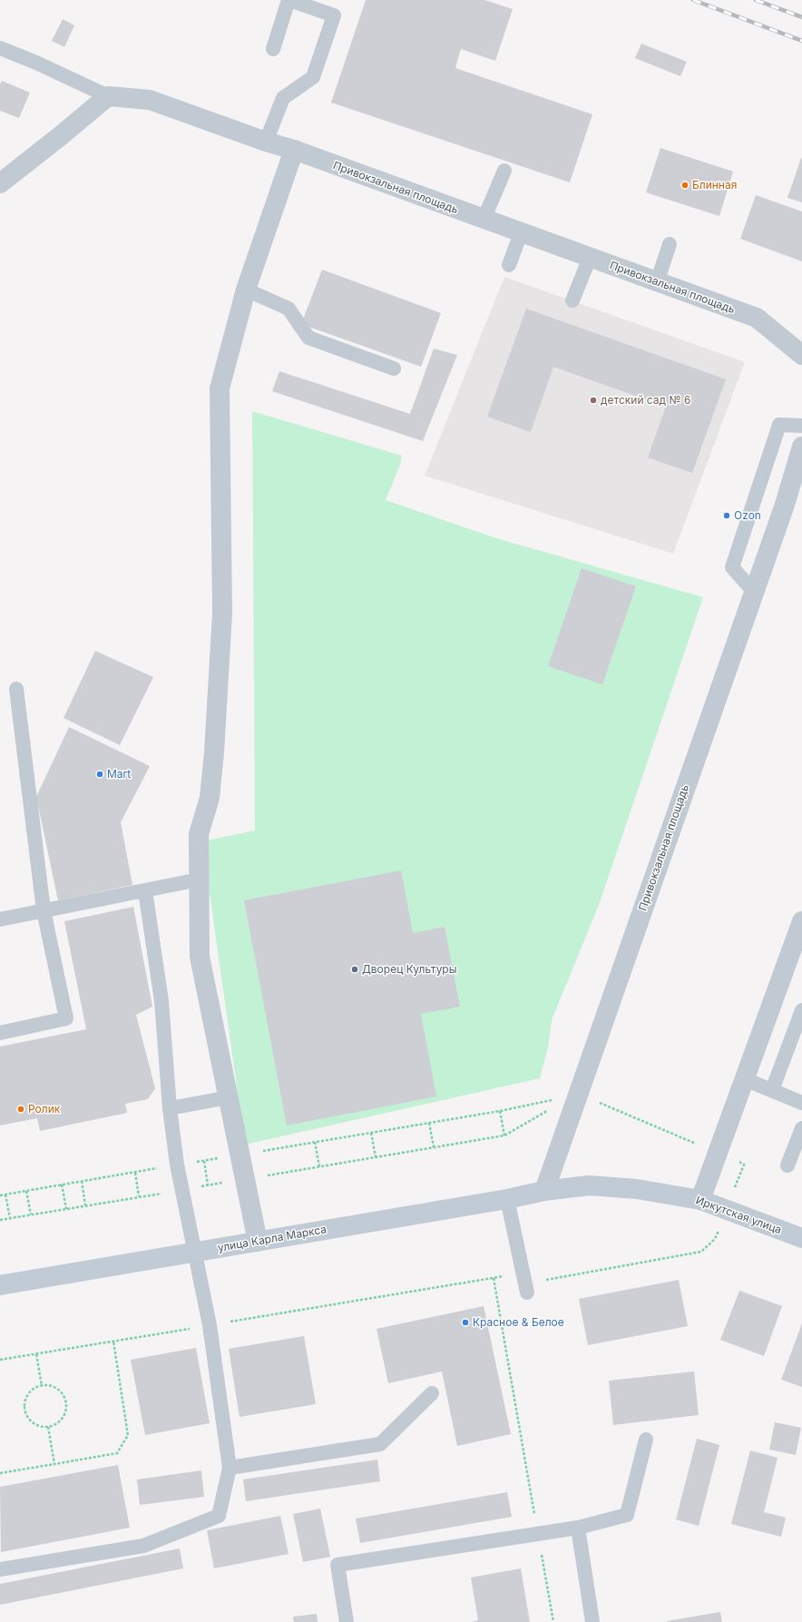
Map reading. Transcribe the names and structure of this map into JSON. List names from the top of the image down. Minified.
{"streets":{"main road":["Иркутская улица","улица Карла Маркса"],"street":["Привокзальная площадь"]},"crossings":[["Привокзальная площадь","Иркутская улица"],["Привокзальная площадь","улица Карла Маркса"],["Иркутская улица","улица Карла Маркса"]],"places":["Блинная","детский сад № 6","Ozon","Mart","Дворец Культуры","Ролик","Красное & Белое"]}
